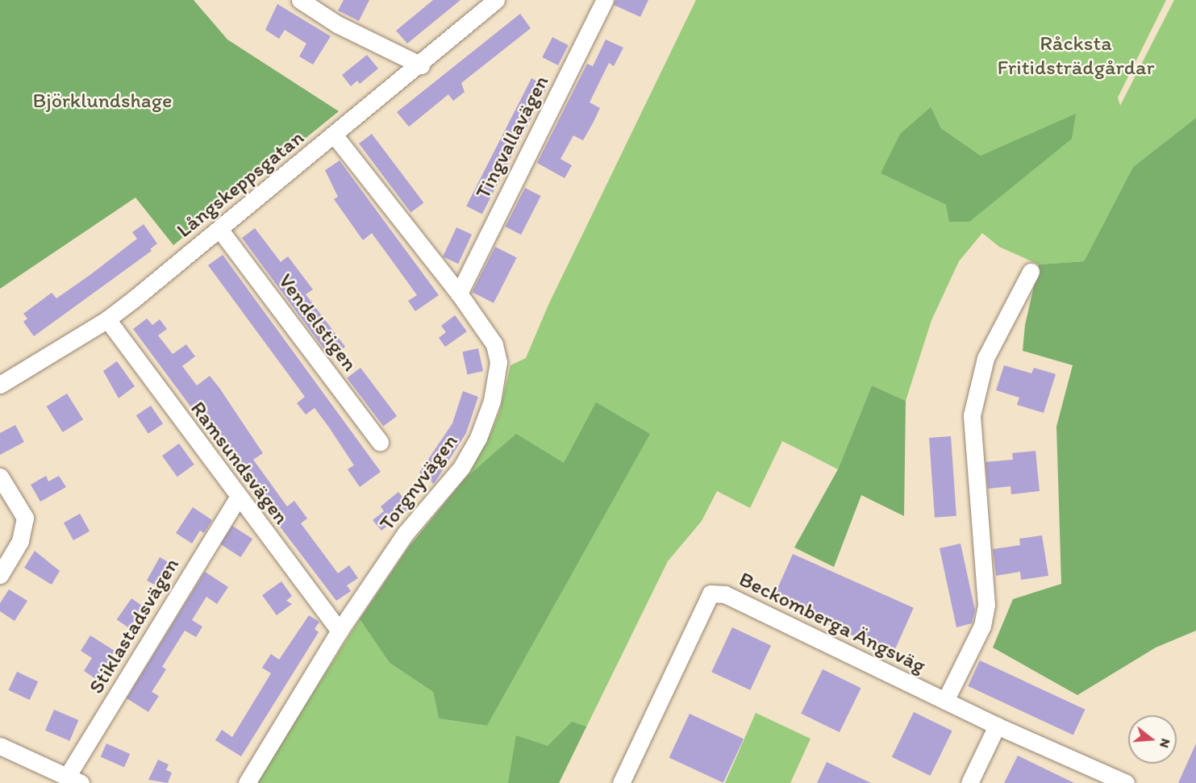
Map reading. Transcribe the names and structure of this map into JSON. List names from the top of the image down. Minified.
{"streets":{"street":["Tingvallavägen","Långskeppsgatan","Vendelstigen","Ramsundsvägen","Torgnyvägen","Beckomberga Ängsväg","Stiklastadsvägen"]},"crossings":[["Tingvallavägen","Torgnyvägen"],["Långskeppsgatan","Vendelstigen"],["Långskeppsgatan","Ramsundsvägen"],["Långskeppsgatan","Torgnyvägen"],["Ramsundsvägen","Torgnyvägen"],["Ramsundsvägen","Stiklastadsvägen"]],"parks":["Råcksta Fritidsträdgårdar","Björklundshage"],"north":"right"}
